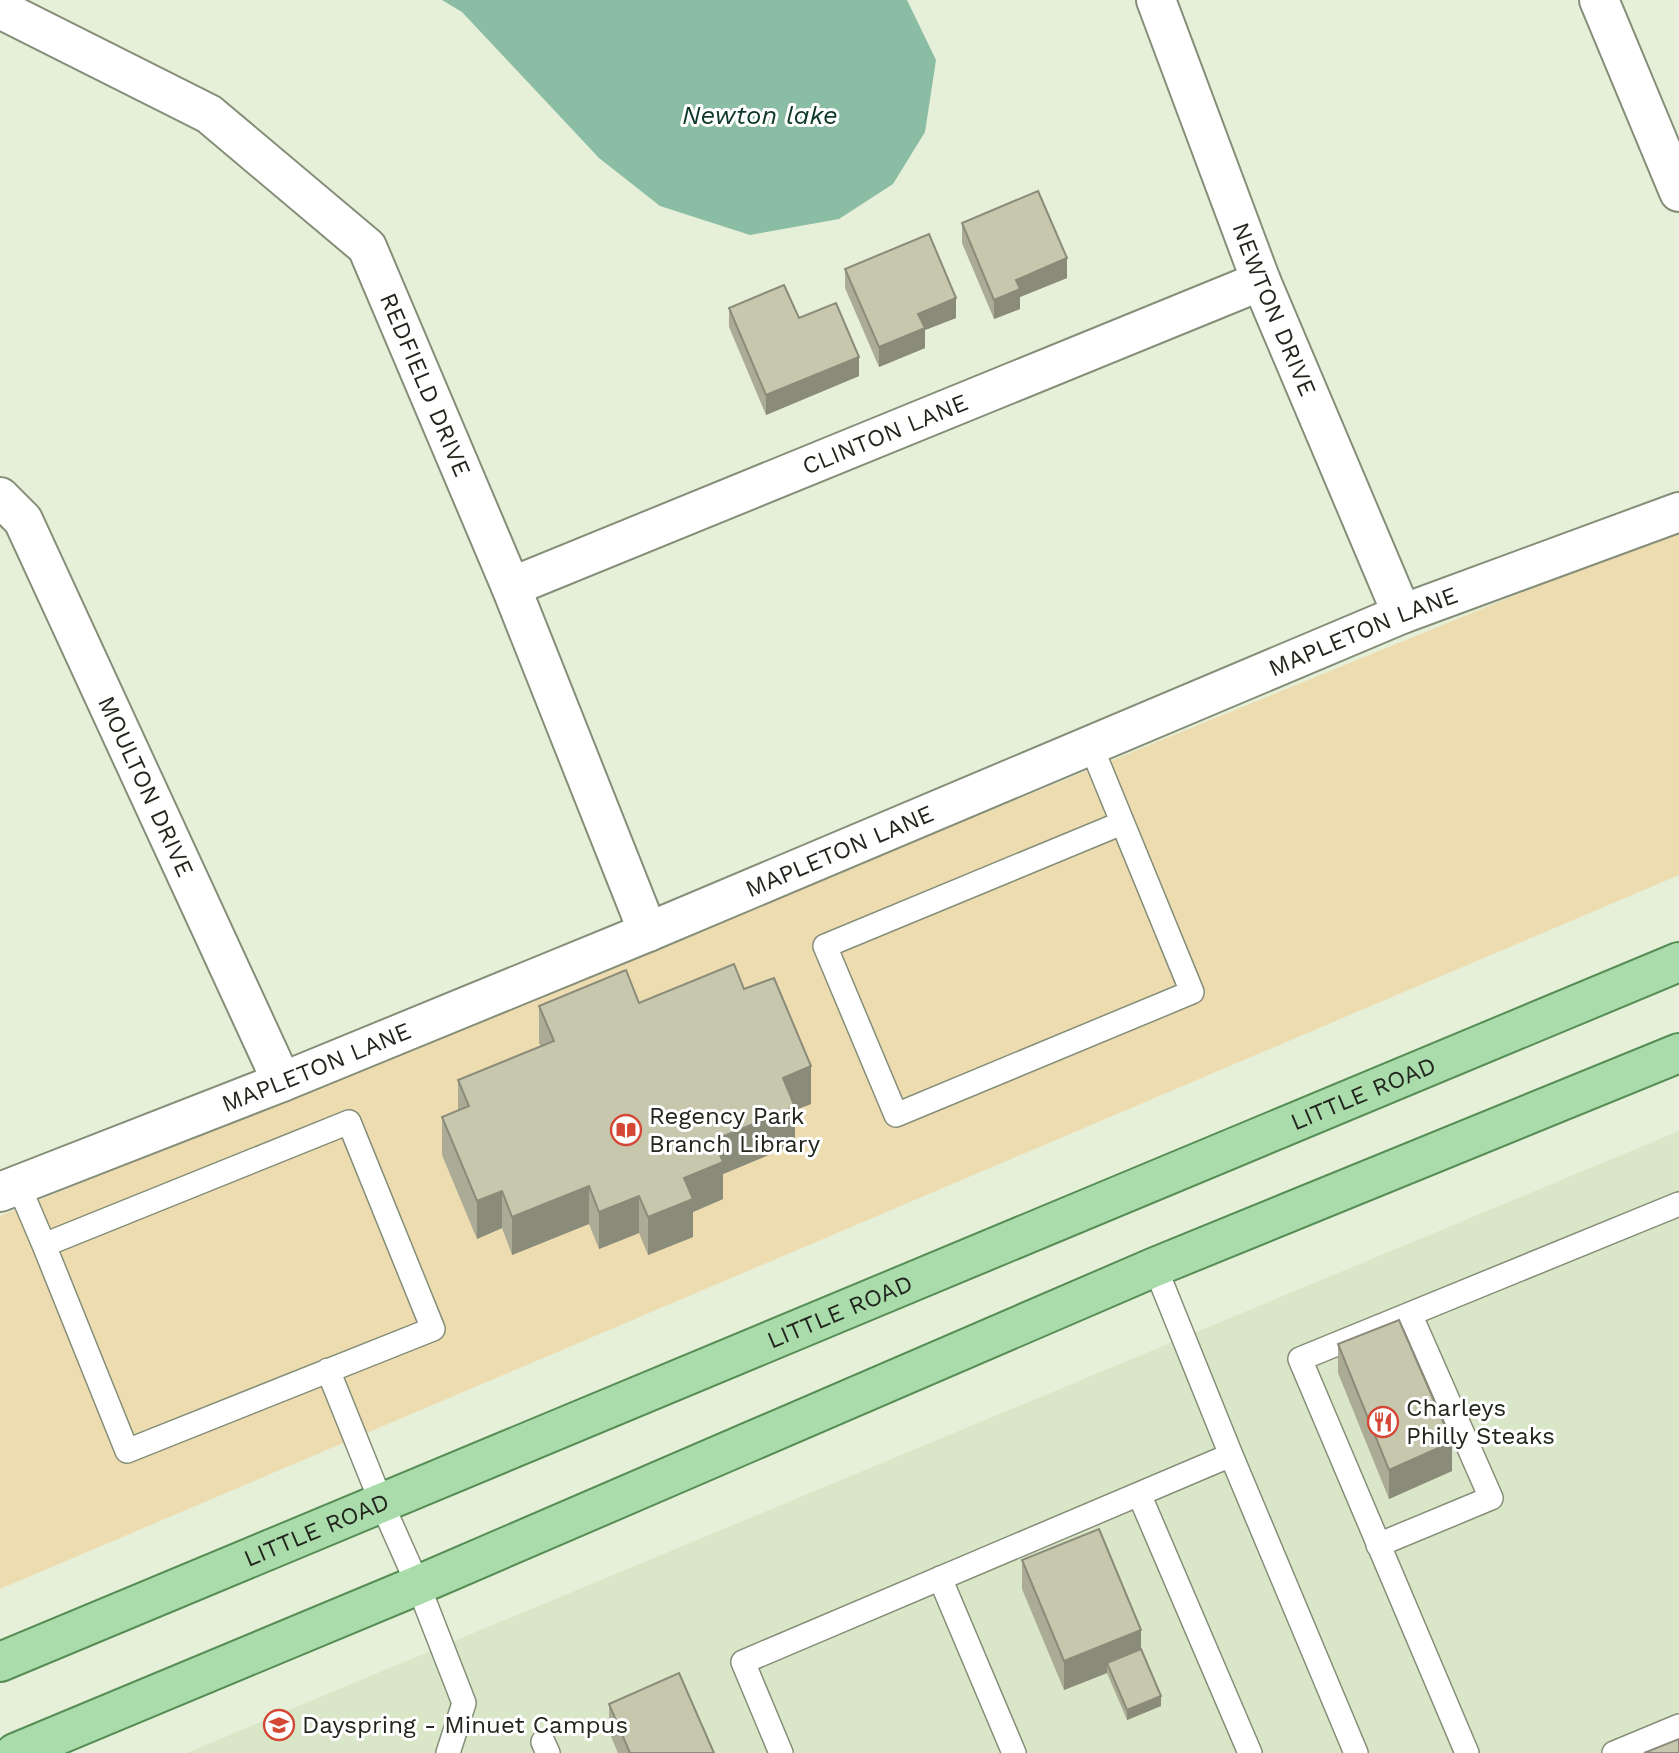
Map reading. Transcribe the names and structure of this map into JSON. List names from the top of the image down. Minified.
{"streets":{"main road":["LITTLE ROAD"],"street":["NEWTON DRIVE","REDFIELD DRIVE","CLINTON LANE","MAPLETON LANE","MOULTON DRIVE"]},"crossings":[["NEWTON DRIVE","CLINTON LANE"],["NEWTON DRIVE","MAPLETON LANE"],["REDFIELD DRIVE","CLINTON LANE"],["REDFIELD DRIVE","MAPLETON LANE"],["MAPLETON LANE","MOULTON DRIVE"]],"water":["Newton lake"],"places":{"library":["Regency Park Branch Library"],"restaurant":["Charleys Philly Steaks"],"school or university":["Dayspring - Minuet Campus"]}}
